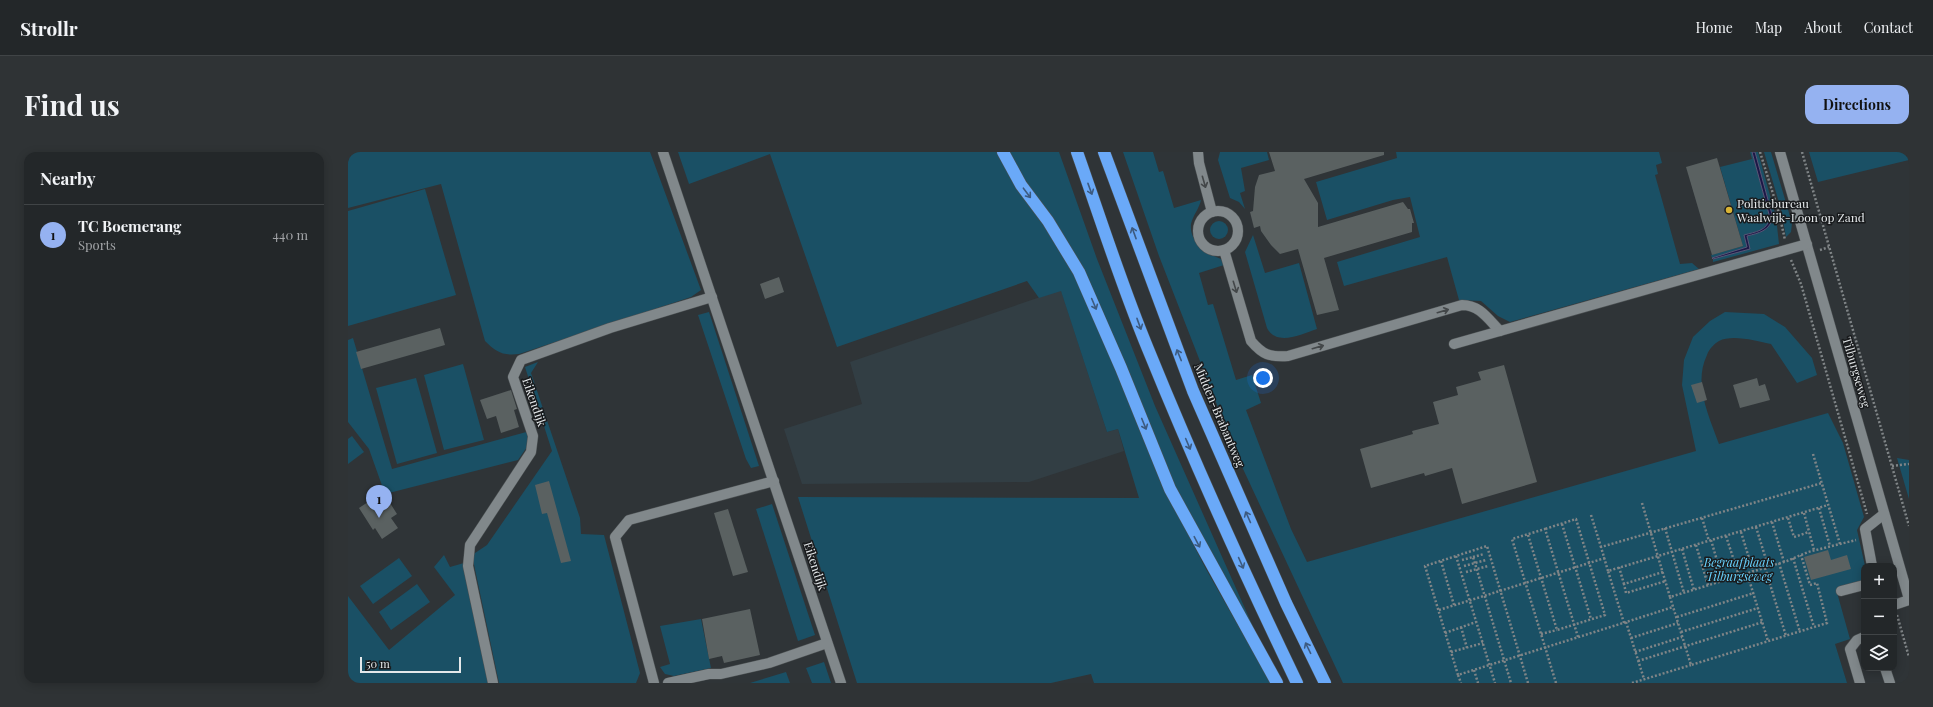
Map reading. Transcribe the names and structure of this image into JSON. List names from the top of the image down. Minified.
{"streets":{"highway":["Midden-Brabantweg"],"street":["Tilburgseweg","Eikendijk"]},"parks":["Begraafplaats Tilburgseweg"],"places":["Politiebureau Waalwijk-Loon op Zand"],"scale_bar":"50 m","page":{"header":"Strollr","nav":["Home","Map","About","Contact"],"buttons":"Directions","title":"Find us","heading":"Nearby","list":[{"mark":"1","name":"TC Boemerang","note":"Sports","value":"440 m"}],"pins":"1","map_buttons":["+","−"],"scale":"50 m"}}
